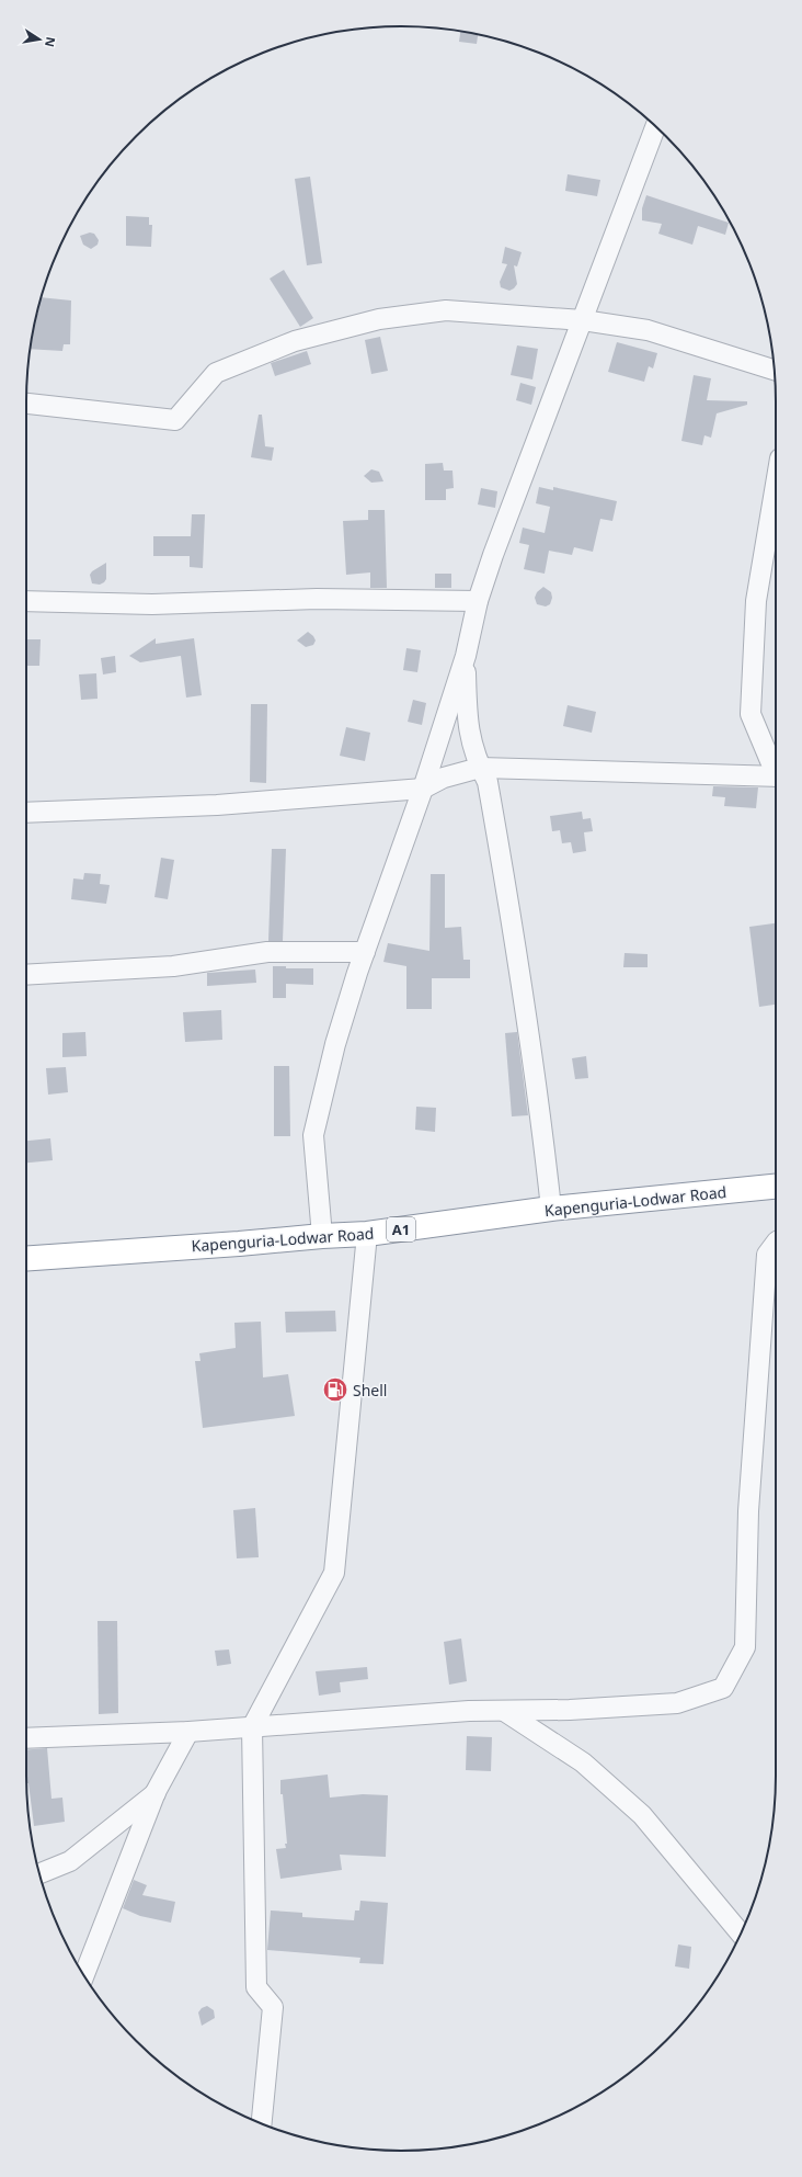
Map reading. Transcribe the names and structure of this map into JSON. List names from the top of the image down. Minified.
{"streets":{"highway":["Kapenguria-Lodwar Road","A1"]},"places":{"fuel station":["Shell"]},"north":"right"}
